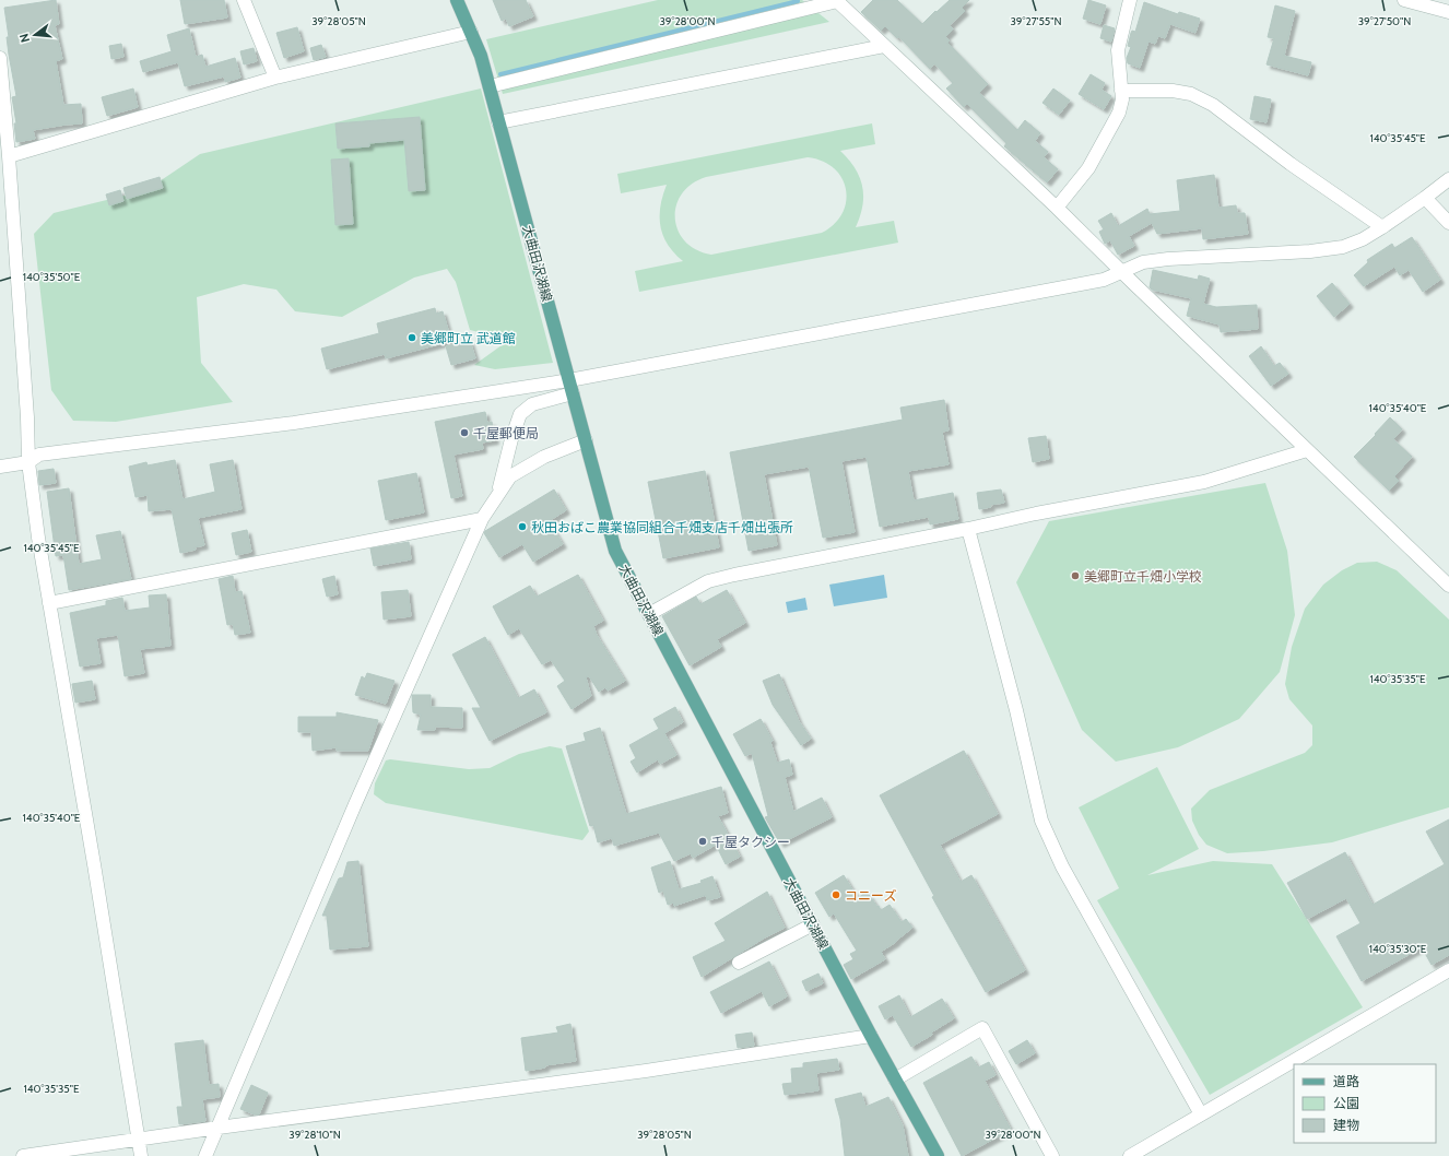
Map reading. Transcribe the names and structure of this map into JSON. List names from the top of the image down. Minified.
{"streets":{"main road":["大曲田沢湖線"]},"places":["美郷町立 武道館","千屋郵便局","秋田おばこ農業協同組合千畑支店千畑出張所","美郷町立千畑小学校","千屋タクシー","コニーズ"],"legend":["道路","公園","建物"],"north":"left","coordinates":["39°28'05\"N","39°28'00\"N","39°27'55\"N","39°27'50\"N","140°35'45\"E","140°35'50\"E","140°35'40\"E","140°35'35\"E","140°35'30\"E","39°28'10\"N"]}
